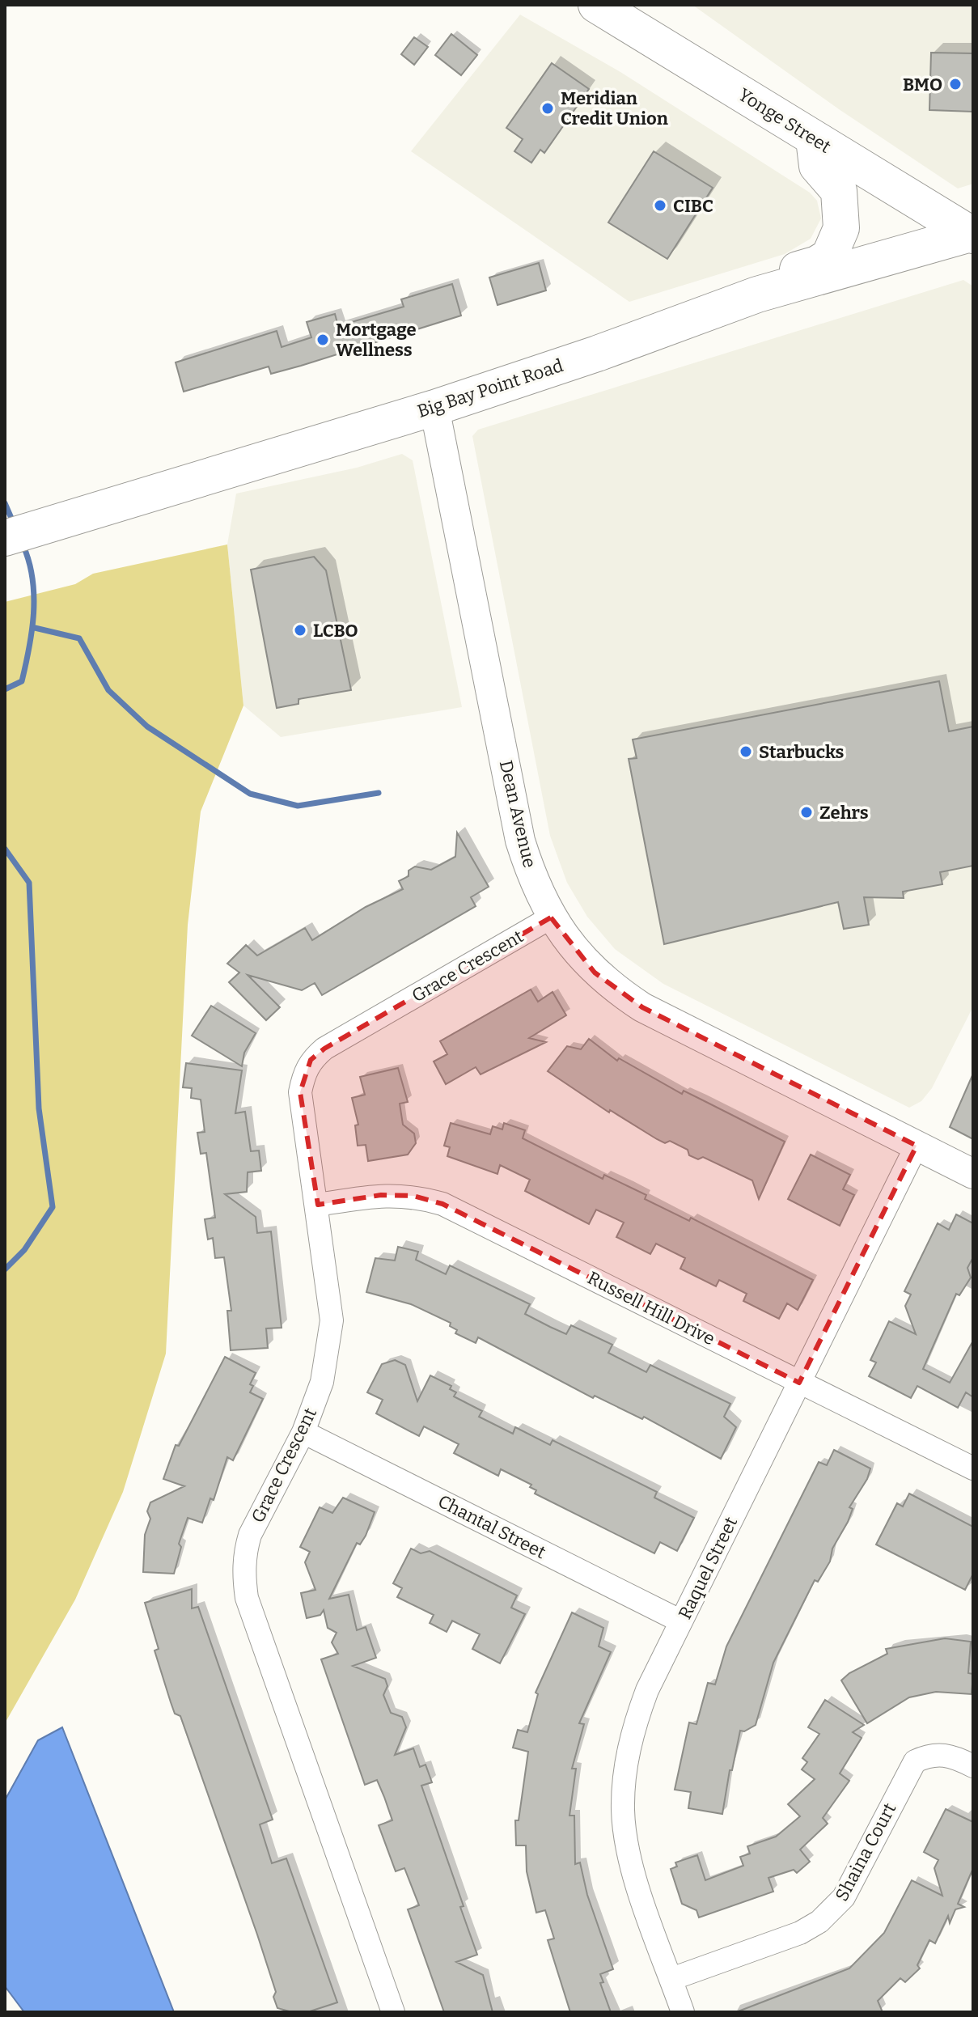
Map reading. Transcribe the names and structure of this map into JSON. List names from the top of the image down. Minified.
{"streets":{"main road":["Yonge Street","Big Bay Point Road"],"street":["Dean Avenue","Grace Crescent","Russell Hill Drive","Chantal Street","Raquel Street","Shaina Court"]},"crossings":[["Yonge Street","Big Bay Point Road"],["Big Bay Point Road","Dean Avenue"],["Dean Avenue","Grace Crescent"],["Dean Avenue","Raquel Street"],["Grace Crescent","Russell Hill Drive"],["Grace Crescent","Chantal Street"],["Russell Hill Drive","Raquel Street"],["Chantal Street","Raquel Street"],["Raquel Street","Shaina Court"]],"places":["BMO","Meridian Credit Union","CIBC","Mortgage Wellness","LCBO","Starbucks","Zehrs"]}
